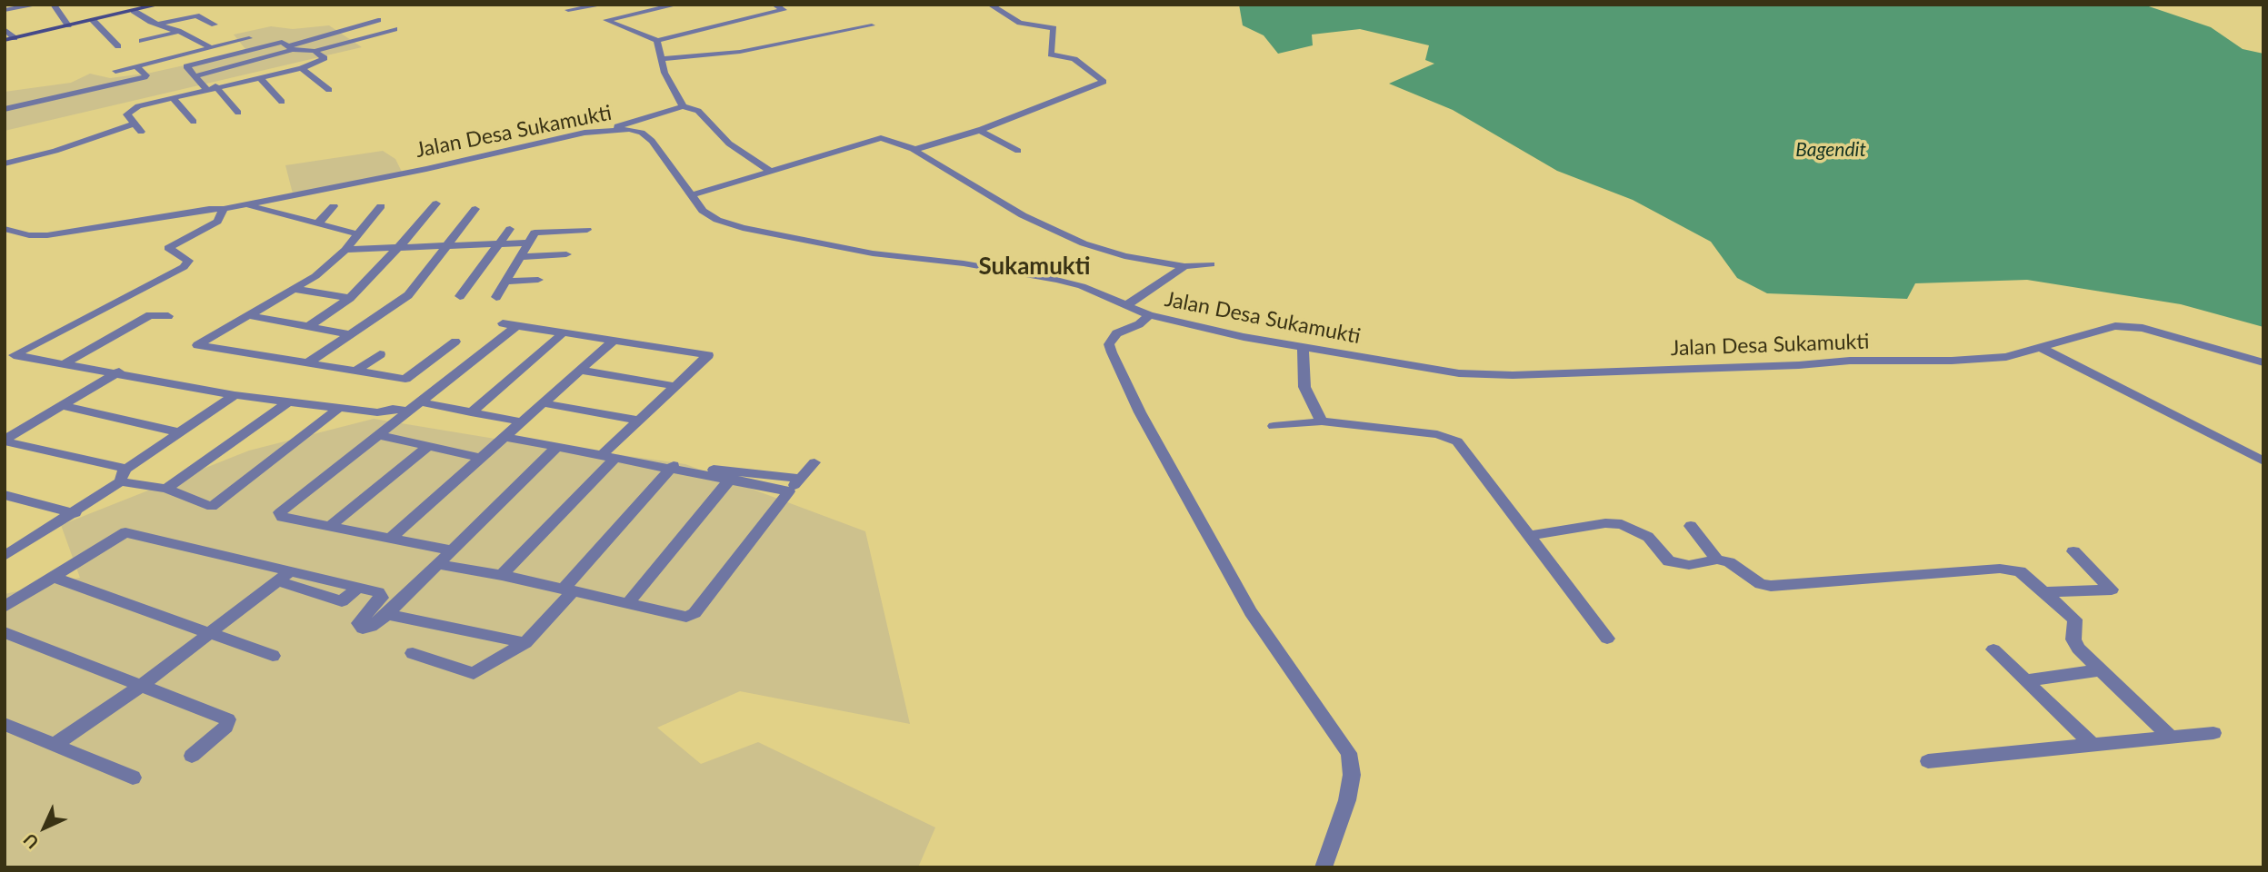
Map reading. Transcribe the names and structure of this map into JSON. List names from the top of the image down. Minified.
{"streets":{"street":["Jalan Desa Sukamukti"]},"districts":["Sukamukti"],"water":["Bagendit"],"north":"bottom left"}
